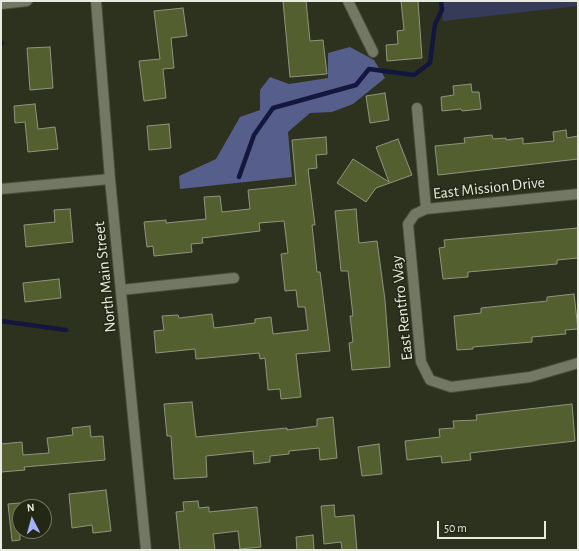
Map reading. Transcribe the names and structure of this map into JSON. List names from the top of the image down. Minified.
{"streets":{"street":["East Mission Drive","North Main Street","East Rentfro Way"]},"crossings":[["East Mission Drive","East Rentfro Way"]],"scale_bar":"50 m","north":"top"}
